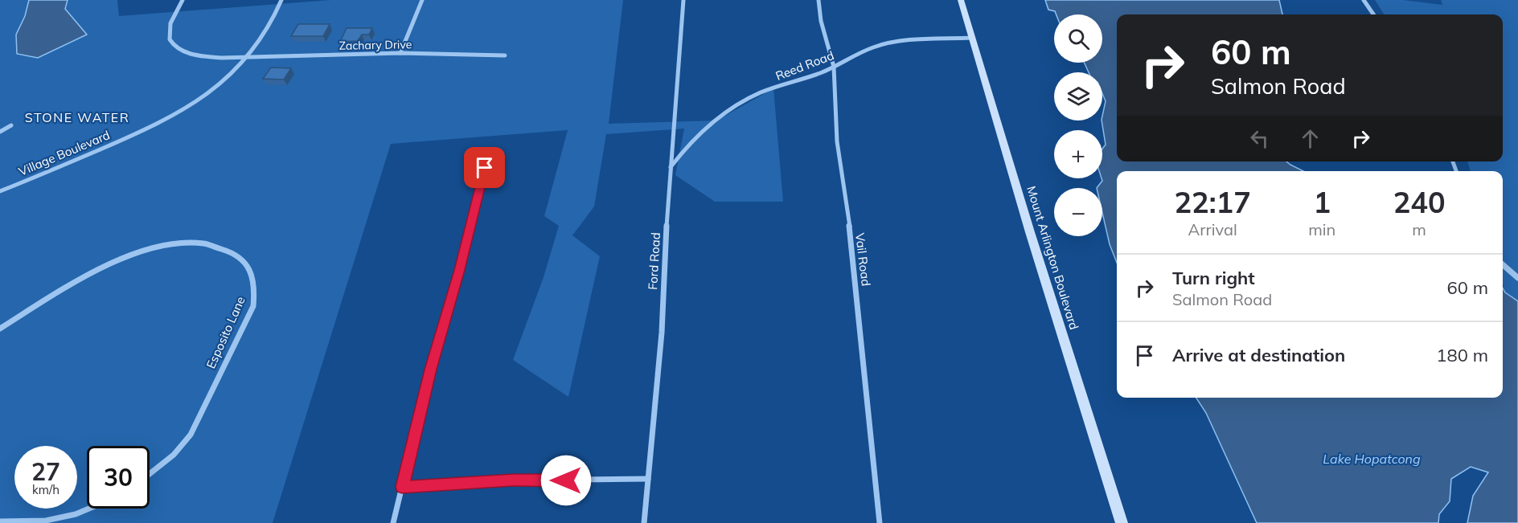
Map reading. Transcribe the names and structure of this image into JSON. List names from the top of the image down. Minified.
{"streets":{"main road":["Mount Arlington Boulevard"],"street":["Zachary Drive","Reed Road","Village Boulevard","Vail Road","Ford Road","Esposito Lane"]},"crossings":[["Zachary Drive","Village Boulevard"],["Reed Road","Mount Arlington Boulevard"],["Reed Road","Vail Road"],["Reed Road","Ford Road"]],"districts":["STONE WATER"],"water":["Lake Hopatcong"],"page":{"map_buttons":["+","−"],"turn":["60 m","Salmon Road"],"eta":["22:17","Arrival","1","min","240","m"],"list":[{"name":"Turn right","note":"Salmon Road","value":"60 m"},{"name":"Arrive at destination","value":"180 m"}],"speed":"27 km/h","limit":"30"}}
